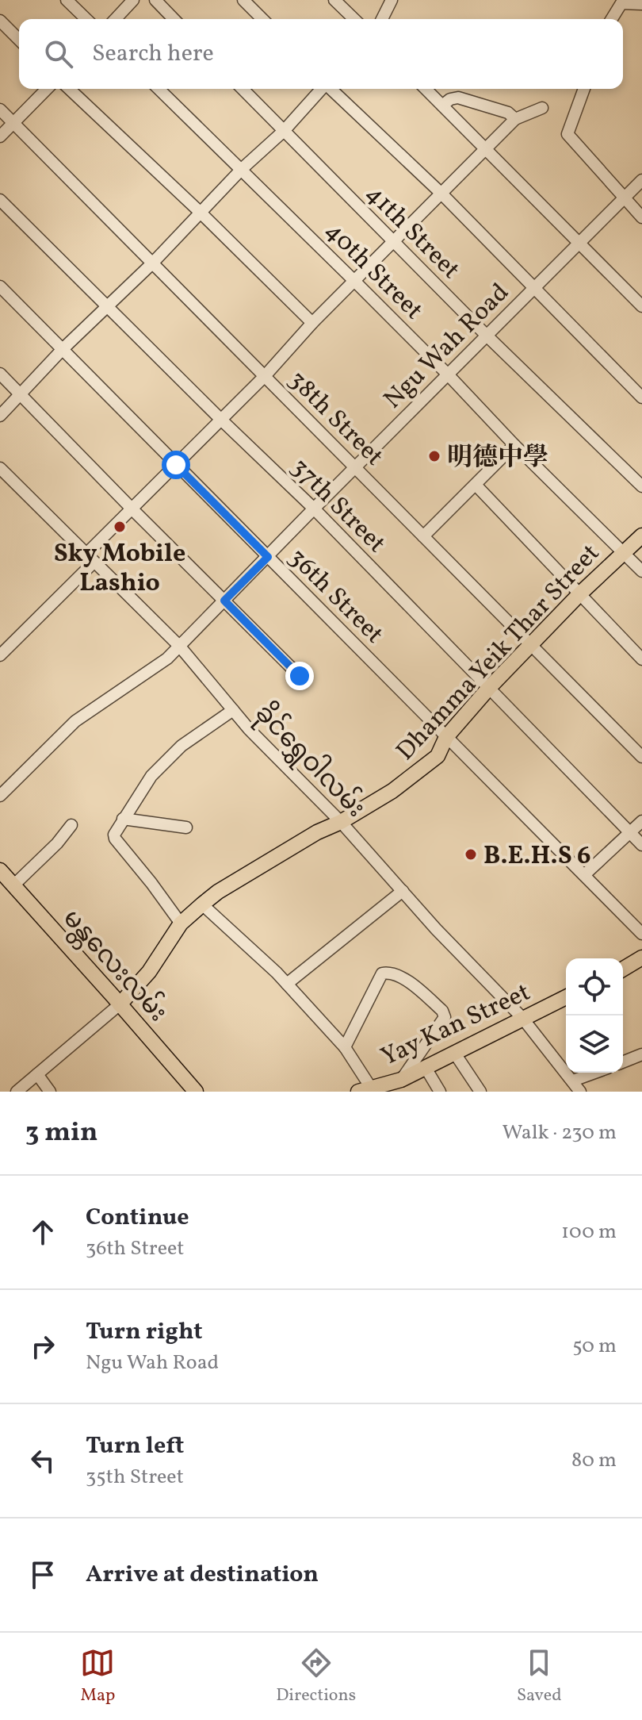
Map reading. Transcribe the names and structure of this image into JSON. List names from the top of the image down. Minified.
{"streets":{"main road":["Dhamma Yeik Thar Street","မန္တလေးလမ်း","Yay Kan Street"],"street":["41th Street","40th Street","Ngu Wah Road","38th Street","37th Street","36th Street","ခိုင်ရွှေဝါလမ်း"]},"crossings":[["41th Street","Ngu Wah Road"],["40th Street","Ngu Wah Road"],["40th Street","Dhamma Yeik Thar Street"],["Ngu Wah Road","38th Street"],["Ngu Wah Road","37th Street"],["Ngu Wah Road","36th Street"],["Ngu Wah Road","ခိုင်ရွှေဝါလမ်း"],["38th Street","Dhamma Yeik Thar Street"],["37th Street","Dhamma Yeik Thar Street"],["36th Street","Dhamma Yeik Thar Street"],["Dhamma Yeik Thar Street","ခိုင်ရွှေဝါလမ်း"],["Dhamma Yeik Thar Street","မန္တလေးလမ်း"],["ခိုင်ရွှေဝါလမ်း","Yay Kan Street"]],"places":["明德中學","Sky Mobile Lashio","B.E.H.S 6"],"page":{"search":"Search here","heading":["3 min","Walk · 230 m"],"list":[["Continue","36th Street","100 m"],["Turn right","Ngu Wah Road","50 m"],["Turn left","35th Street","80 m"],"Arrive at destination"],"nav":["Map","Directions","Saved"]}}
